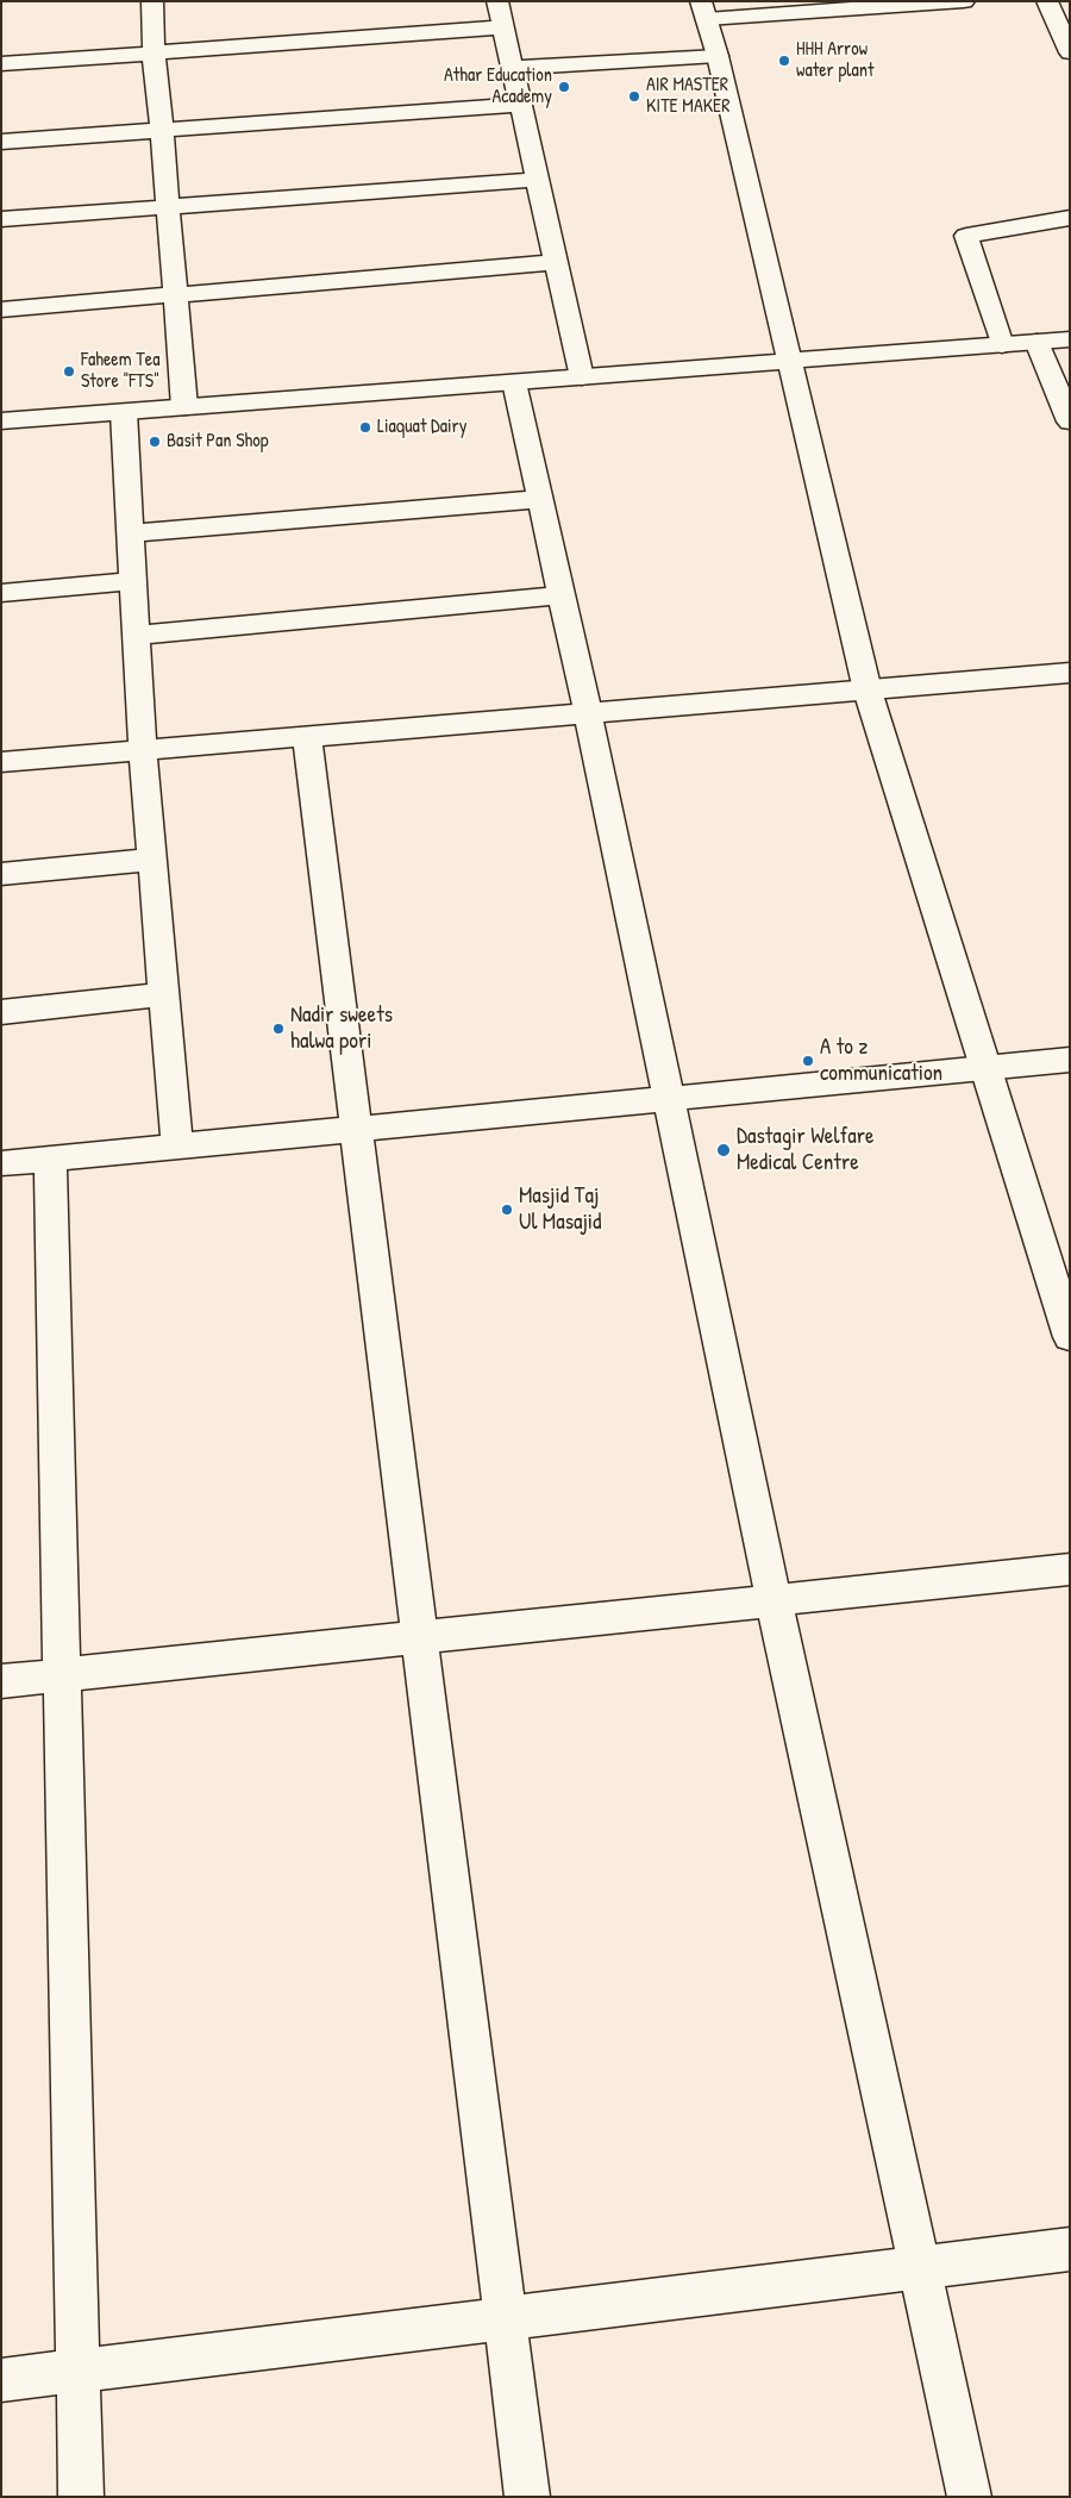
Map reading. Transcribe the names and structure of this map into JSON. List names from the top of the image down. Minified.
{"places":["HHH Arrow water plant","Athar Education Academy","AIR MASTER KITE MAKER","Faheem Tea Store \"FTS\"","Liaquat Dairy","Basit Pan Shop","Nadir sweets halwa pori","A to z communication","Dastagir Welfare Medical Centre","Masjid Taj Ul Masajid"]}
